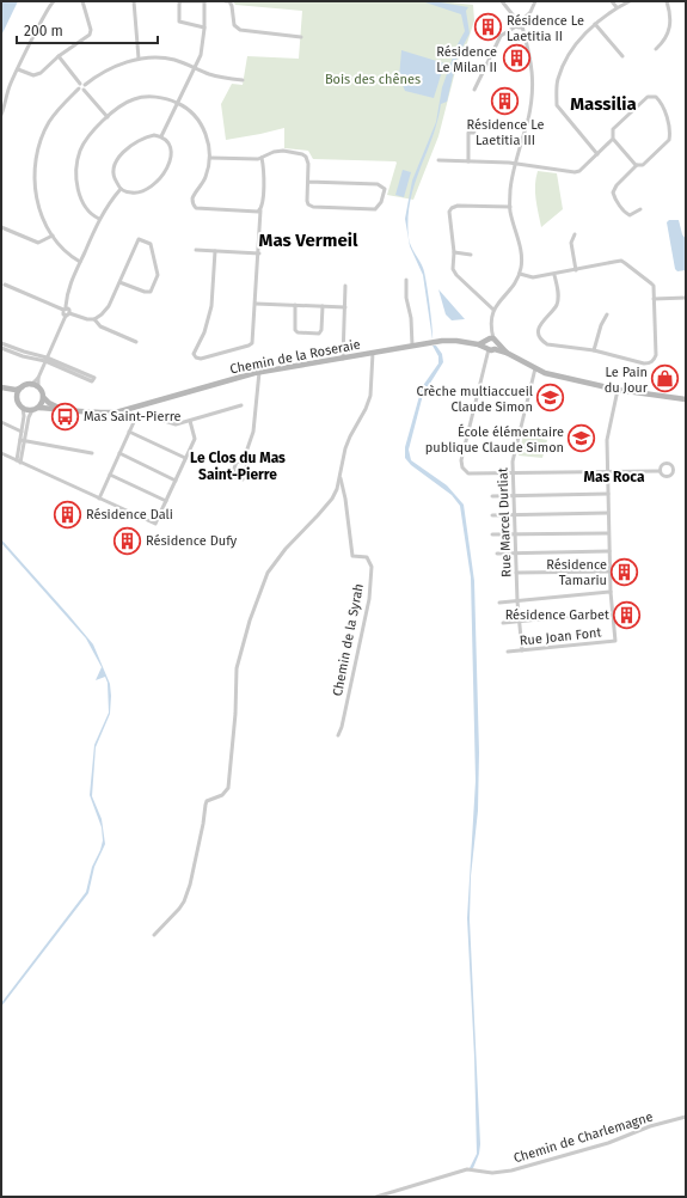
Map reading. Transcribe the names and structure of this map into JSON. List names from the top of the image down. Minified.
{"streets":{"street":["Chemin de la Roseraie","Rue Marcel Durliat","Rue Joan Font","Chemin de la Syrah","Chemin de Charlemagne"]},"crossings":[["Chemin de la Roseraie","Rue Marcel Durliat"],["Rue Marcel Durliat","Rue Joan Font"]],"districts":["Massilia","Mas Vermeil","Le Clos du Mas Saint-Pierre","Mas Roca"],"parks":["Bois des chênes"],"places":{"building":["Résidence Le Laetitia II","Résidence Le Milan II","Résidence Le Laetitia III","Résidence Dali","Résidence Dufy","Résidence Tamariu","Résidence Garbet"],"shop":["Le Pain du Jour"],"school or university":["Crèche multiaccueil Claude Simon","École élémentaire publique Claude Simon"],"bus stop":["Mas Saint-Pierre"]},"scale_bar":"200 m"}
